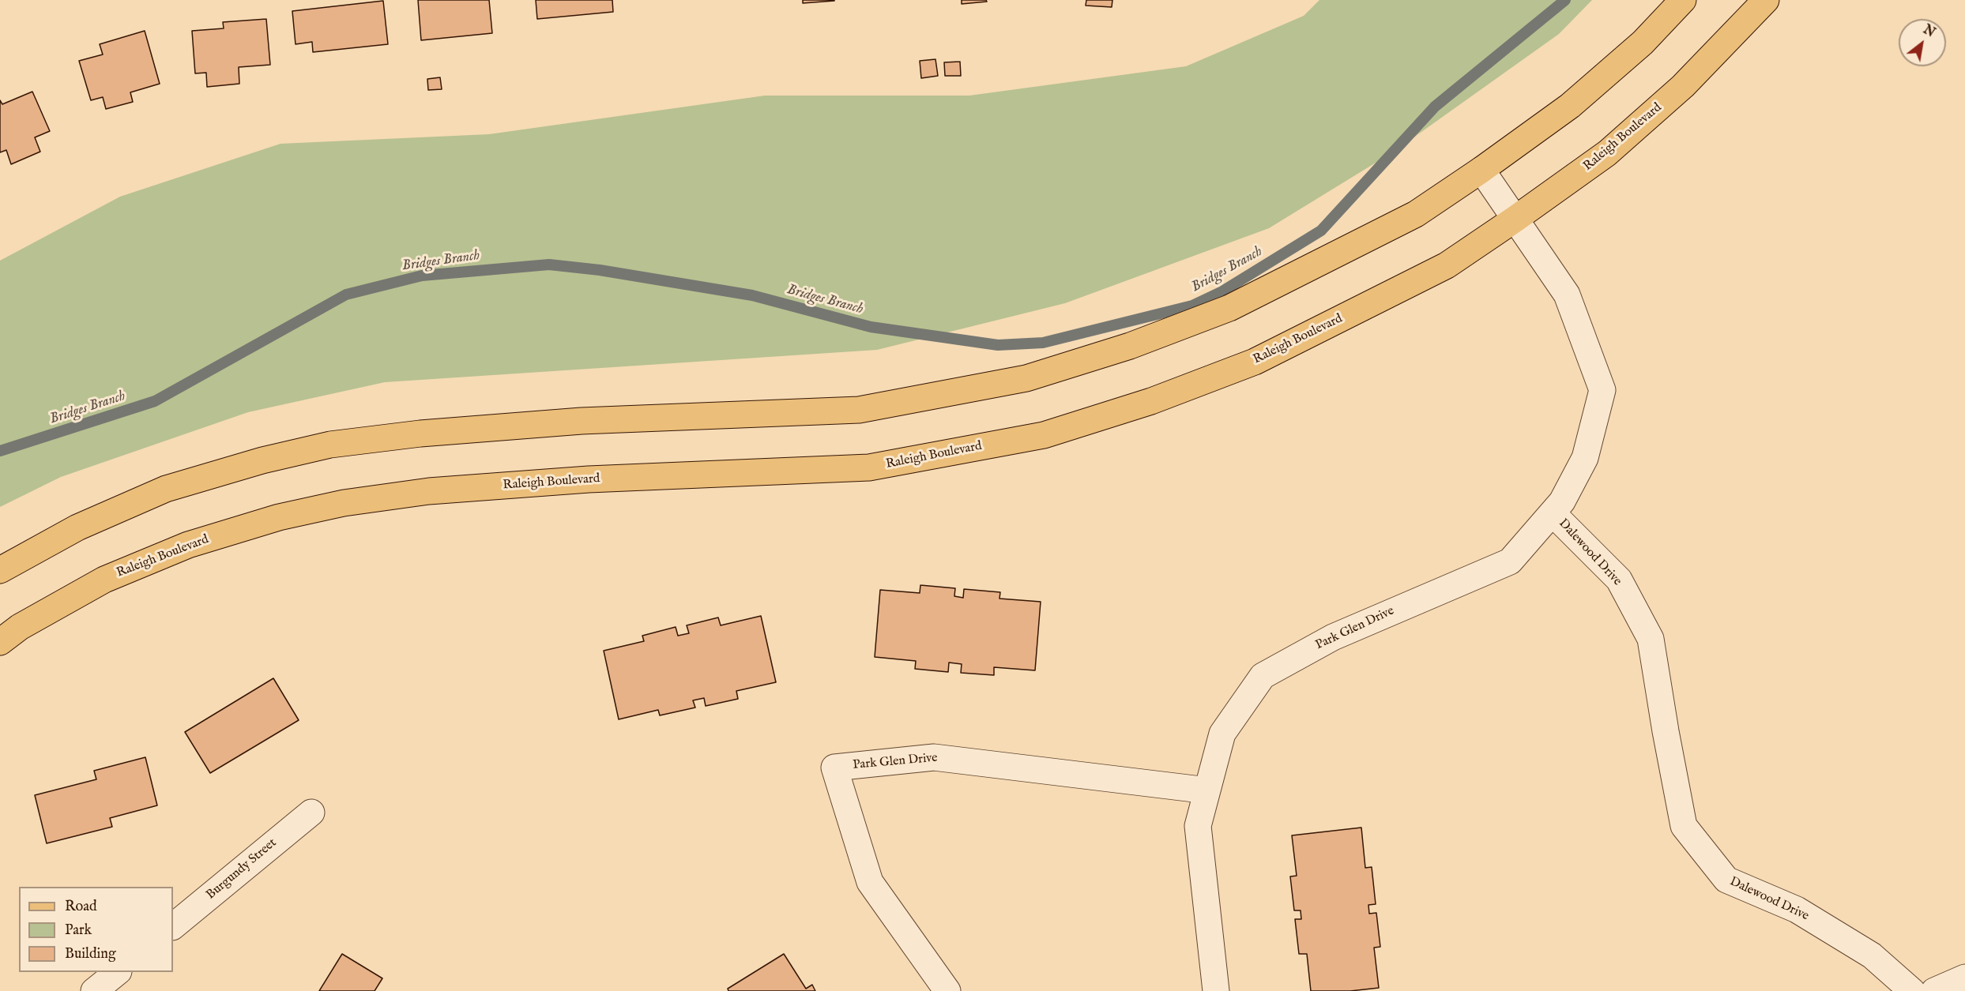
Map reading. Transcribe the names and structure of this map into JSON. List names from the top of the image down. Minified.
{"streets":{"main road":["Raleigh Boulevard"],"street":["Dalewood Drive","Park Glen Drive","Burgundy Street"]},"crossings":[["Raleigh Boulevard","Dalewood Drive"],["Dalewood Drive","Park Glen Drive"]],"water":["Bridges Branch"],"legend":["Road","Park","Building"],"north":"top right"}
